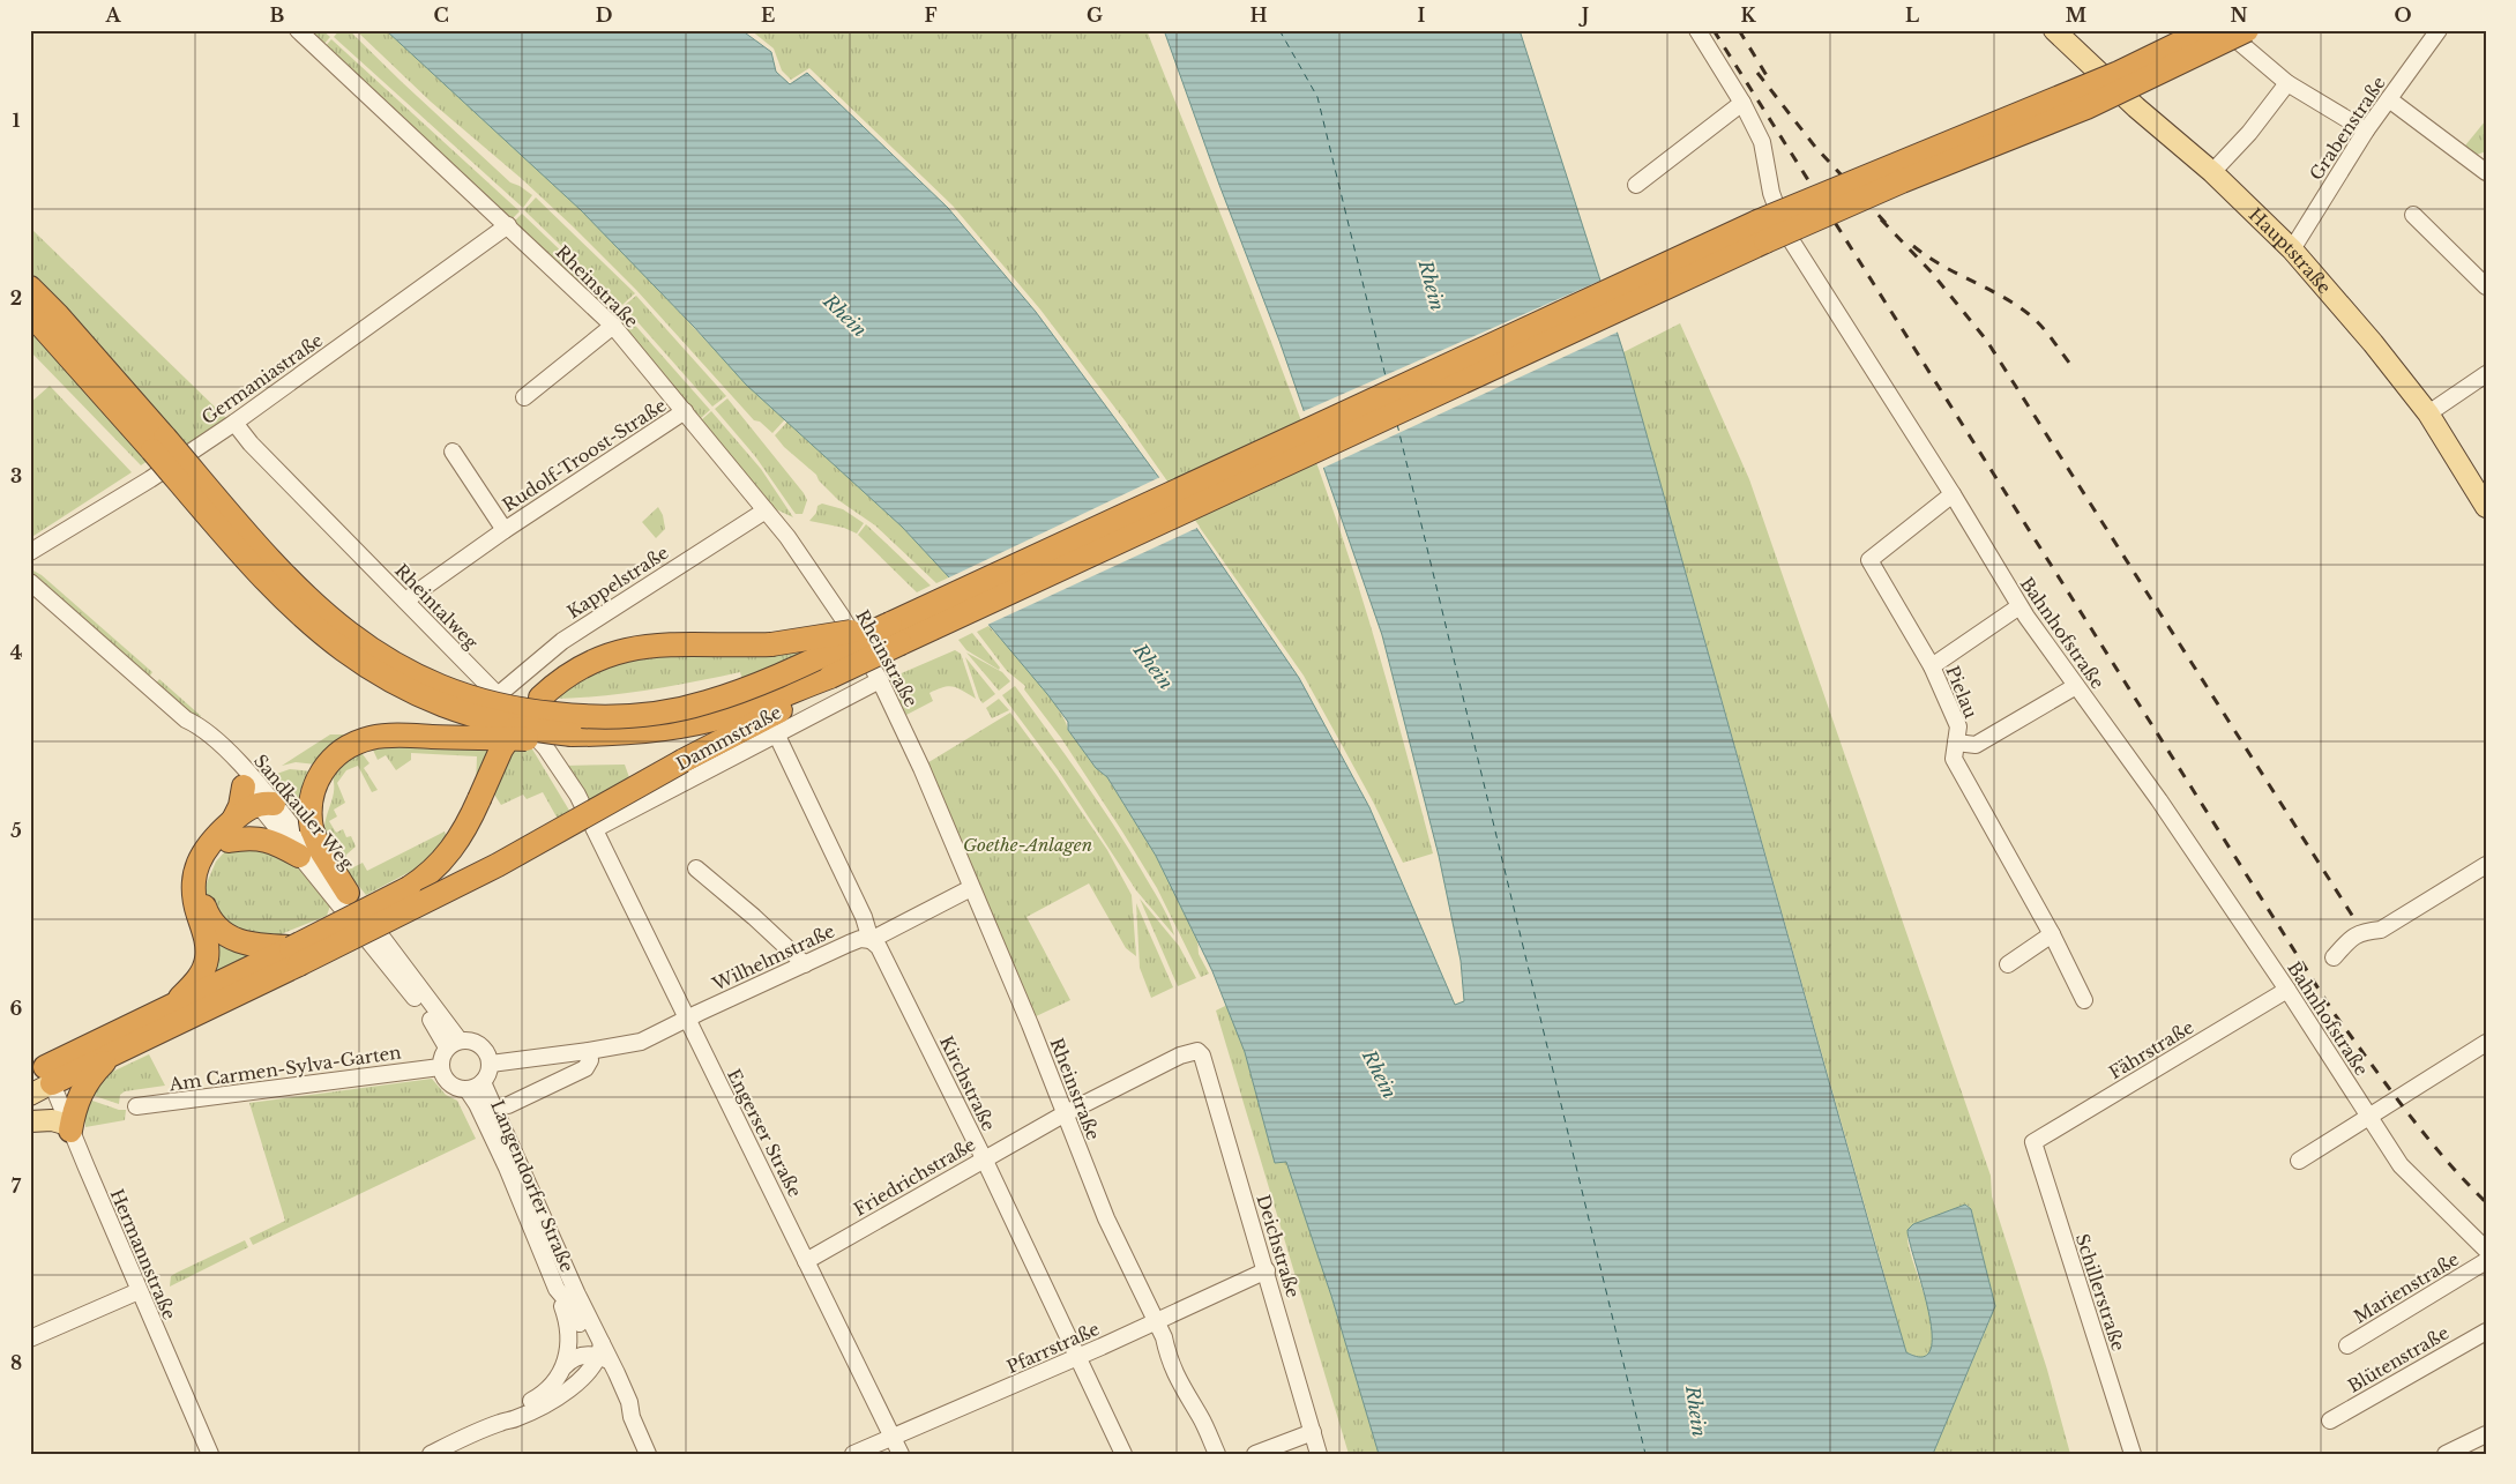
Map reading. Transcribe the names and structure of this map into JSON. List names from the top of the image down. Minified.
{"streets":{"main road":["Hauptstraße"],"street":["Grabenstraße","Rheinstraße","Germaniastraße","Rudolf-Troost-Straße","Kappelstraße","Rheintalweg","Bahnhofstraße","Pielau","Dammstraße","Sandkauler Weg","Wilhelmstraße","Fährstraße","Am Carmen-Sylva-Garten","Kirchstraße","Engerser Straße","Friedrichstraße","Langendorfer Straße","Deichstraße","Hermannstraße","Marienstraße","Schillerstraße","Pfarrstraße","Blütenstraße"]},"crossings":[["Grabenstraße","Hauptstraße"],["Rheinstraße","Germaniastraße"],["Rheinstraße","Rudolf-Troost-Straße"],["Rheinstraße","Kappelstraße"],["Rheinstraße","Dammstraße"],["Rheinstraße","Wilhelmstraße"],["Rheinstraße","Friedrichstraße"],["Rheinstraße","Pfarrstraße"],["Germaniastraße","Rheintalweg"],["Rudolf-Troost-Straße","Rheintalweg"],["Kappelstraße","Rheintalweg"],["Rheintalweg","Dammstraße"],["Rheintalweg","Engerser Straße"],["Bahnhofstraße","Pielau"],["Bahnhofstraße","Fährstraße"],["Dammstraße","Kirchstraße"],["Dammstraße","Engerser Straße"],["Wilhelmstraße","Am Carmen-Sylva-Garten"],["Wilhelmstraße","Kirchstraße"],["Wilhelmstraße","Engerser Straße"],["Wilhelmstraße","Langendorfer Straße"],["Fährstraße","Schillerstraße"],["Am Carmen-Sylva-Garten","Langendorfer Straße"],["Kirchstraße","Friedrichstraße"],["Kirchstraße","Pfarrstraße"],["Engerser Straße","Friedrichstraße"],["Engerser Straße","Pfarrstraße"],["Friedrichstraße","Deichstraße"],["Deichstraße","Pfarrstraße"]],"water":["Rhein"],"parks":["Goethe-Anlagen"],"grid":{"columns":["A","B","C","D","E","F","G","H","I","J","K","L","M","N","O"],"rows":["1","2","3","4","5","6","7","8"]}}
